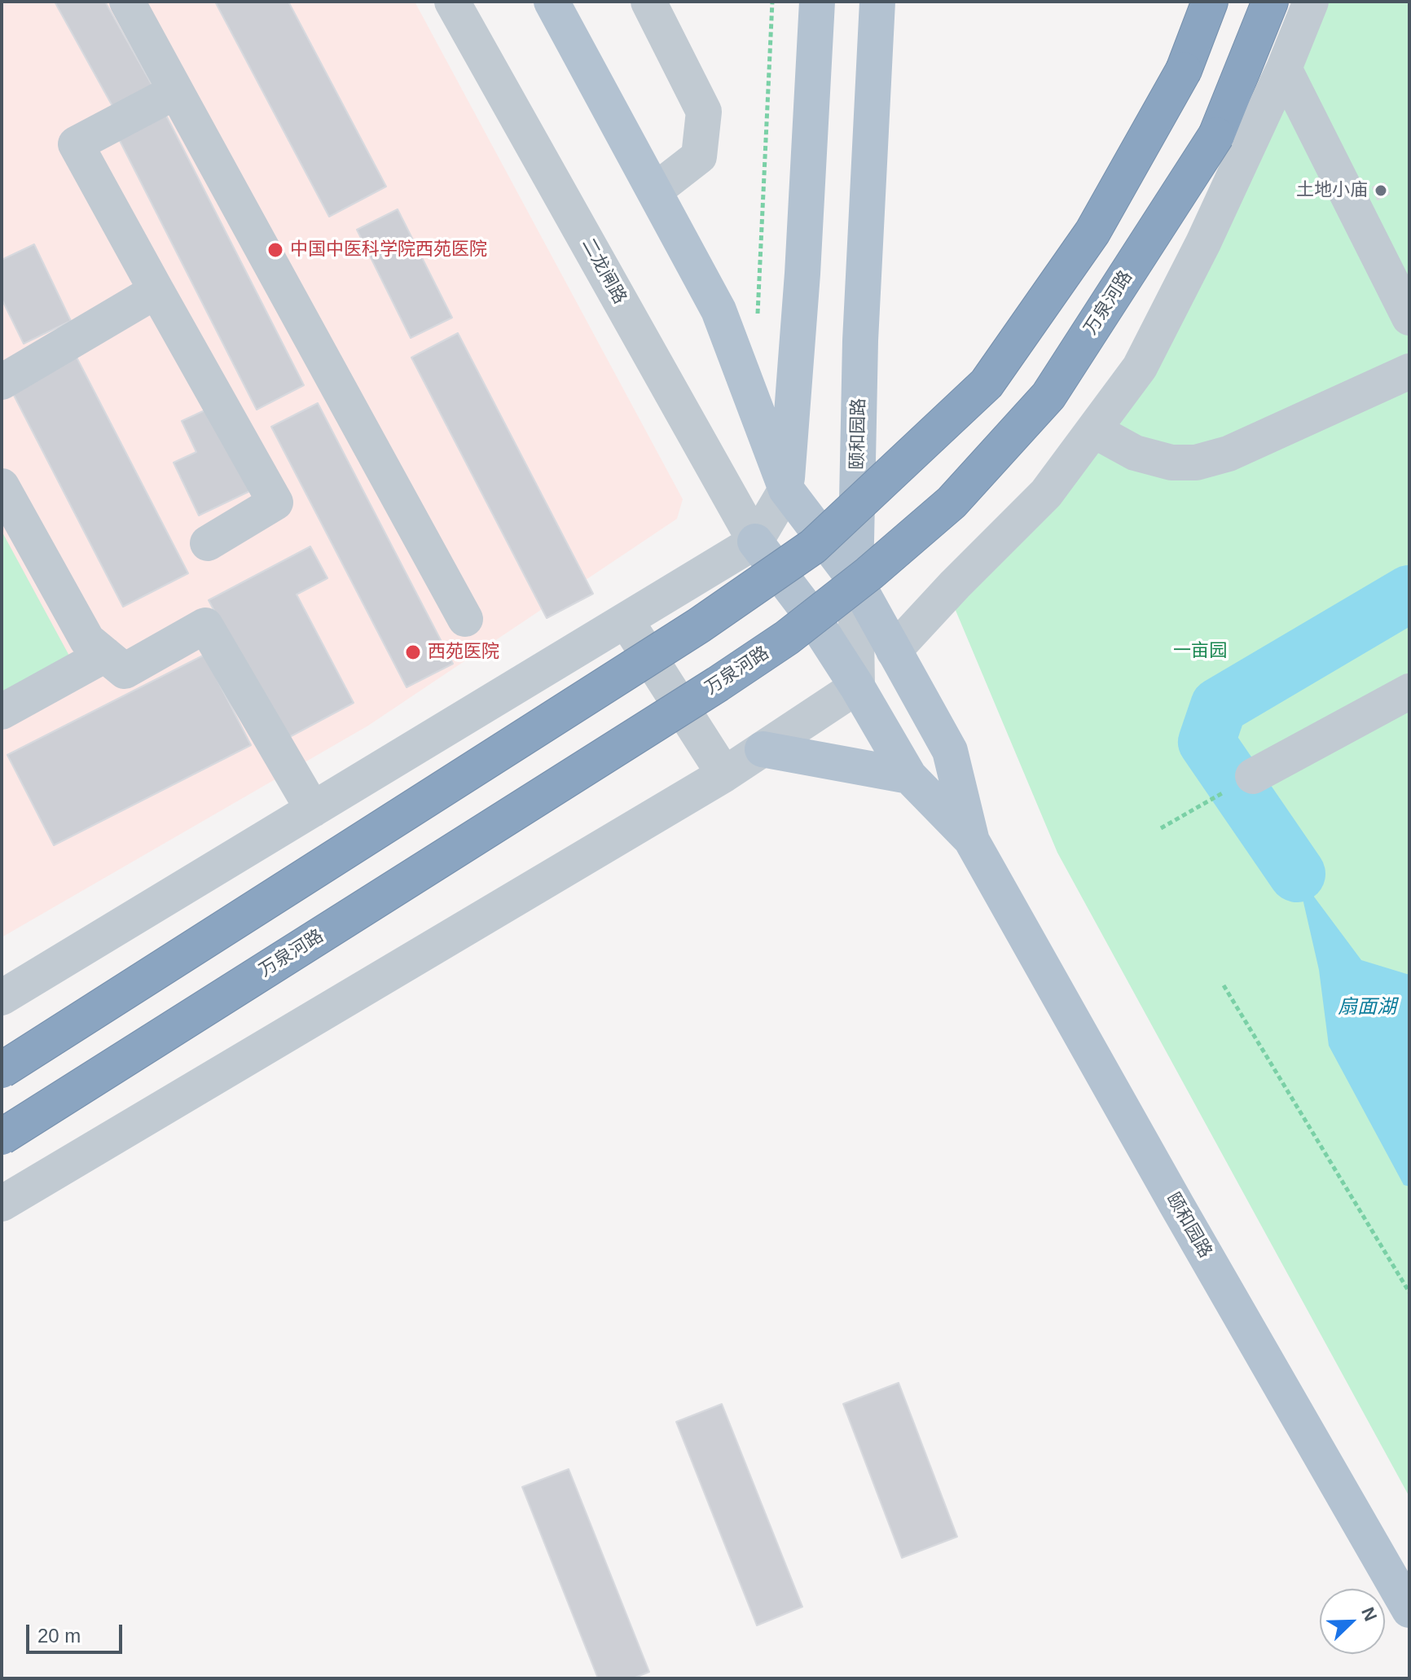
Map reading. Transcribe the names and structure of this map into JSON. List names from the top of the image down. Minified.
{"streets":{"highway":["万泉河路"],"main road":["颐和园路"],"street":["二龙闸路"]},"crossings":[["二龙闸路","颐和园路"]],"water":["扇面湖"],"parks":["一亩园"],"places":["土地小庙","中国中医科学院西苑医院","西苑医院"],"scale_bar":"20 m","north":"top right"}
